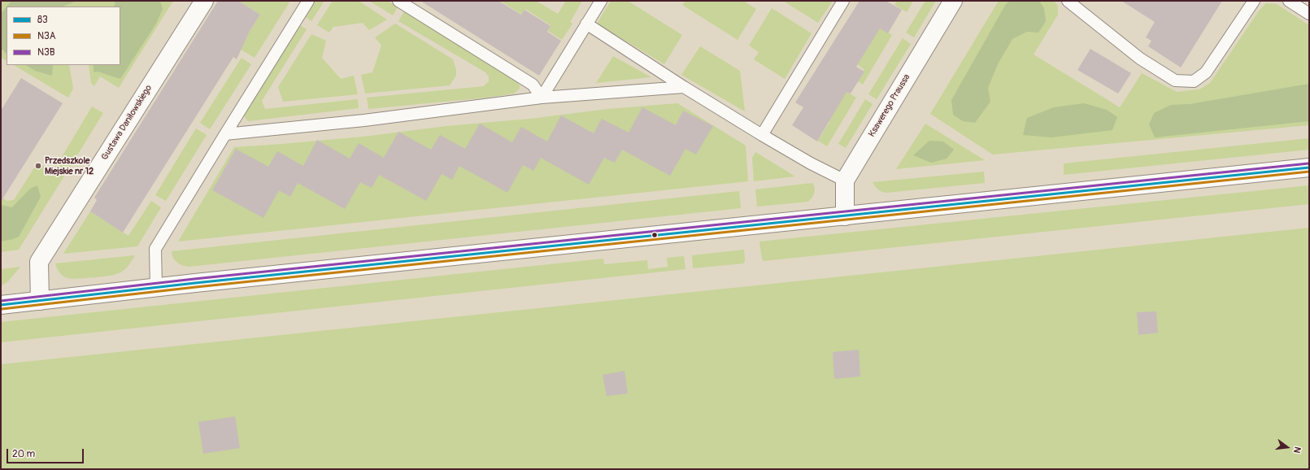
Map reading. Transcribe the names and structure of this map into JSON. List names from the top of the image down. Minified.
{"streets":{"street":["Ksawerego Praussa","Gustawa Daniłowskiego"]},"places":["Przedszkole Miejskie nr 12"],"lines":["transit line N3B","transit line 83","transit line N3A"],"legend":["83","N3A","N3B"],"scale_bar":"20 m","north":"right"}
